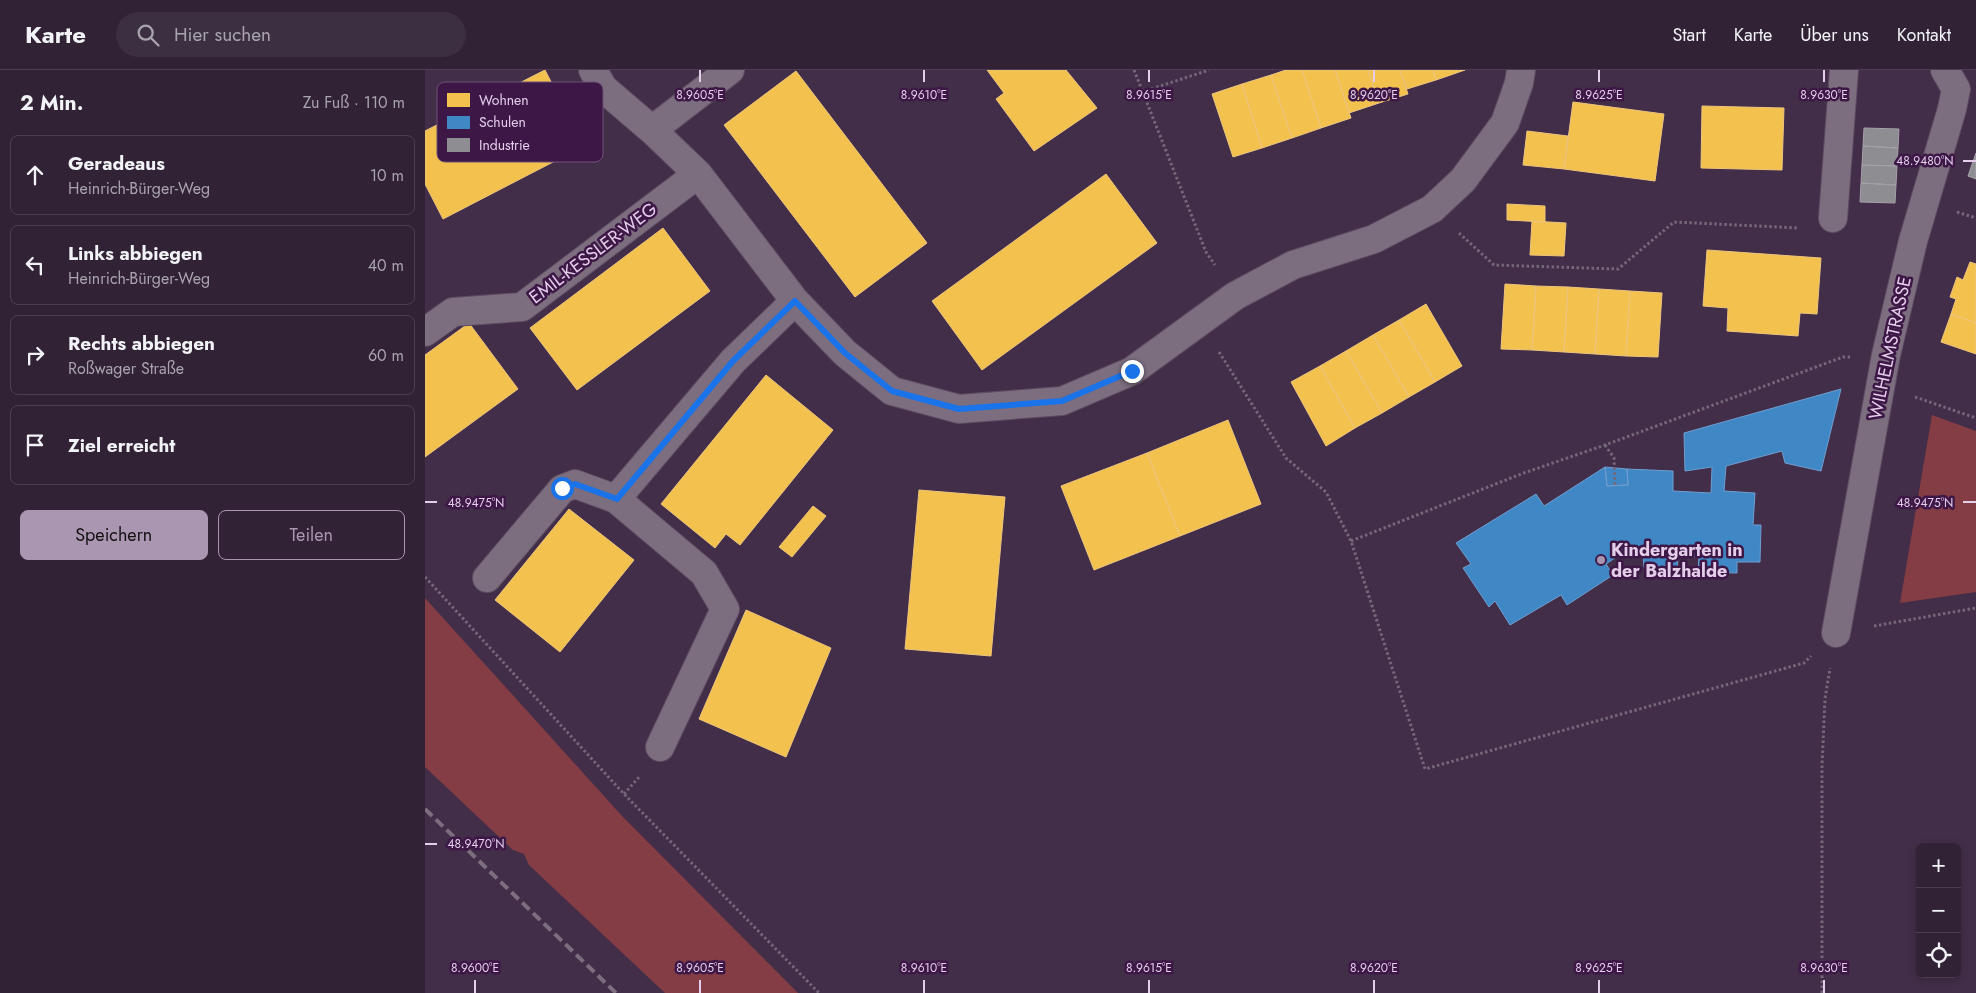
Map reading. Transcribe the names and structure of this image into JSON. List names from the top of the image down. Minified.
{"streets":{"street":["EMIL-KESSLER-WEG","WILHELMSTRASSE"]},"places":["Kindergarten in der Balzhalde"],"legend":["Wohnen","Schulen","Industrie"],"page":{"header":"Karte","search":"Hier suchen","nav":["Start","Karte","Über uns","Kontakt"],"heading":["2 Min.","Zu Fuß · 110 m"],"list":[["Geradeaus","Heinrich-Bürger-Weg","10 m"],["Links abbiegen","Heinrich-Bürger-Weg","40 m"],["Rechts abbiegen","Roßwager Straße","60 m"],"Ziel erreicht"],"buttons":["Speichern","Teilen"],"map_buttons":["+","−"]},"coordinates":["8.9605°E","8.9610°E","8.9615°E","8.9620°E","8.9625°E","8.9630°E","48.9480°N","48.9475°N","48.9470°N","8.9600°E"]}
